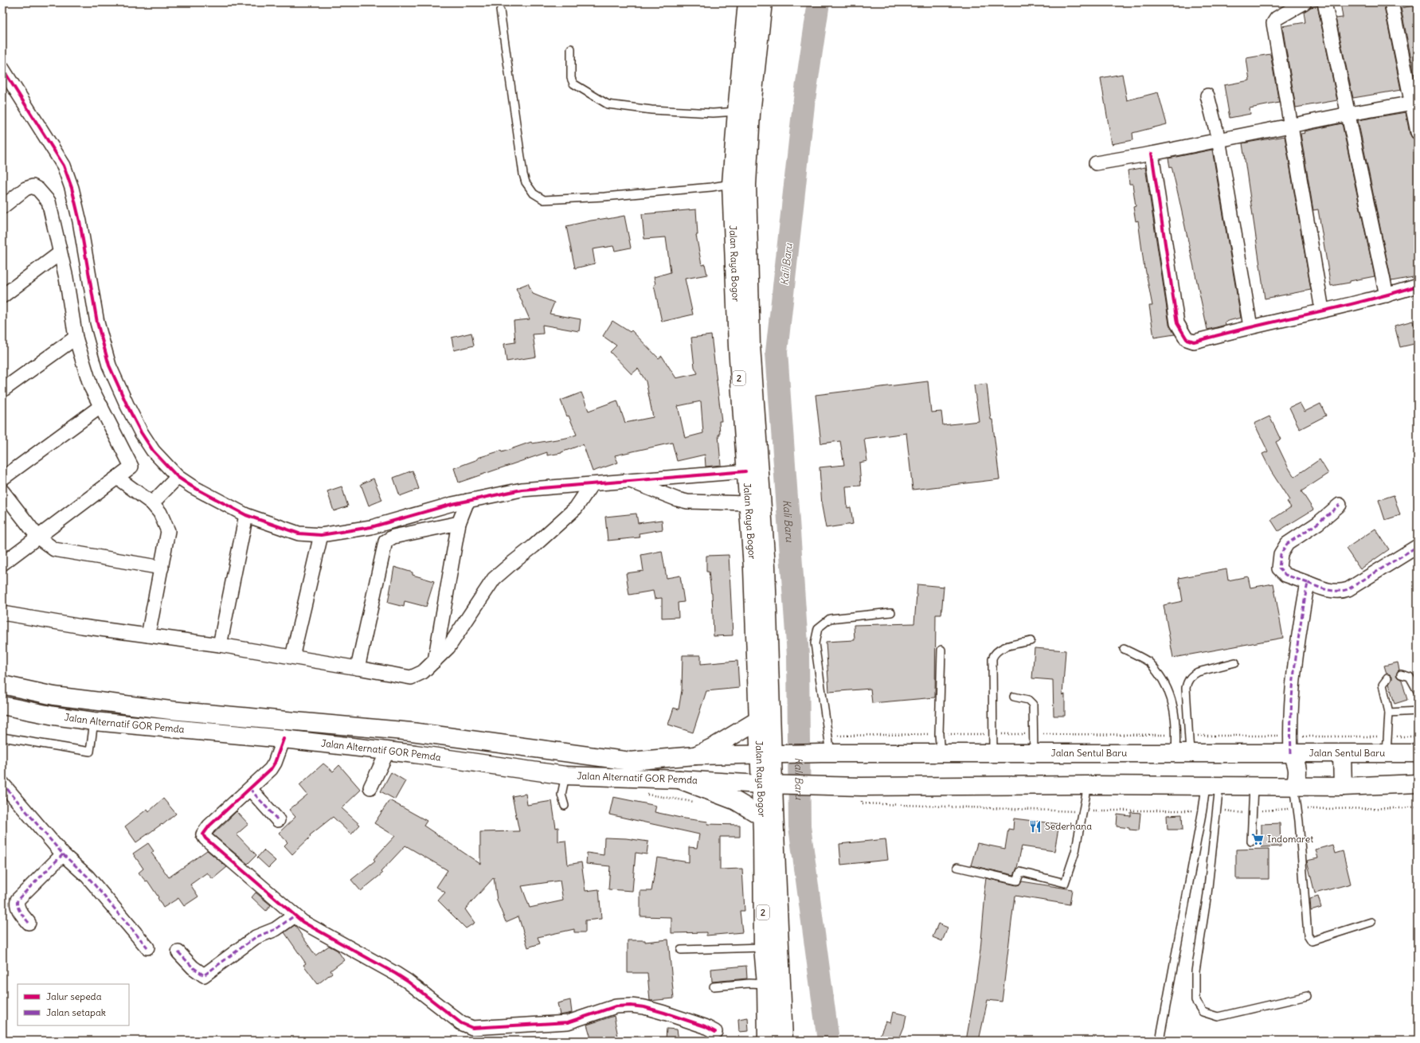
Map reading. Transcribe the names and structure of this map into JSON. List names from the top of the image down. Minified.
{"streets":{"main road":["Jalan Raya Bogor","2","Jalan Alternatif GOR Pemda","Jalan Sentul Baru"]},"crossings":[["Jalan Raya Bogor","Jalan Alternatif GOR Pemda"],["Jalan Raya Bogor","Jalan Sentul Baru"],["Jalan Alternatif GOR Pemda","Jalan Sentul Baru"]],"water":["Kali Baru"],"places":{"restaurant":["Sederhana"],"supermarket":["Indomaret"]},"legend":["Jalur sepeda","Jalan setapak"]}
